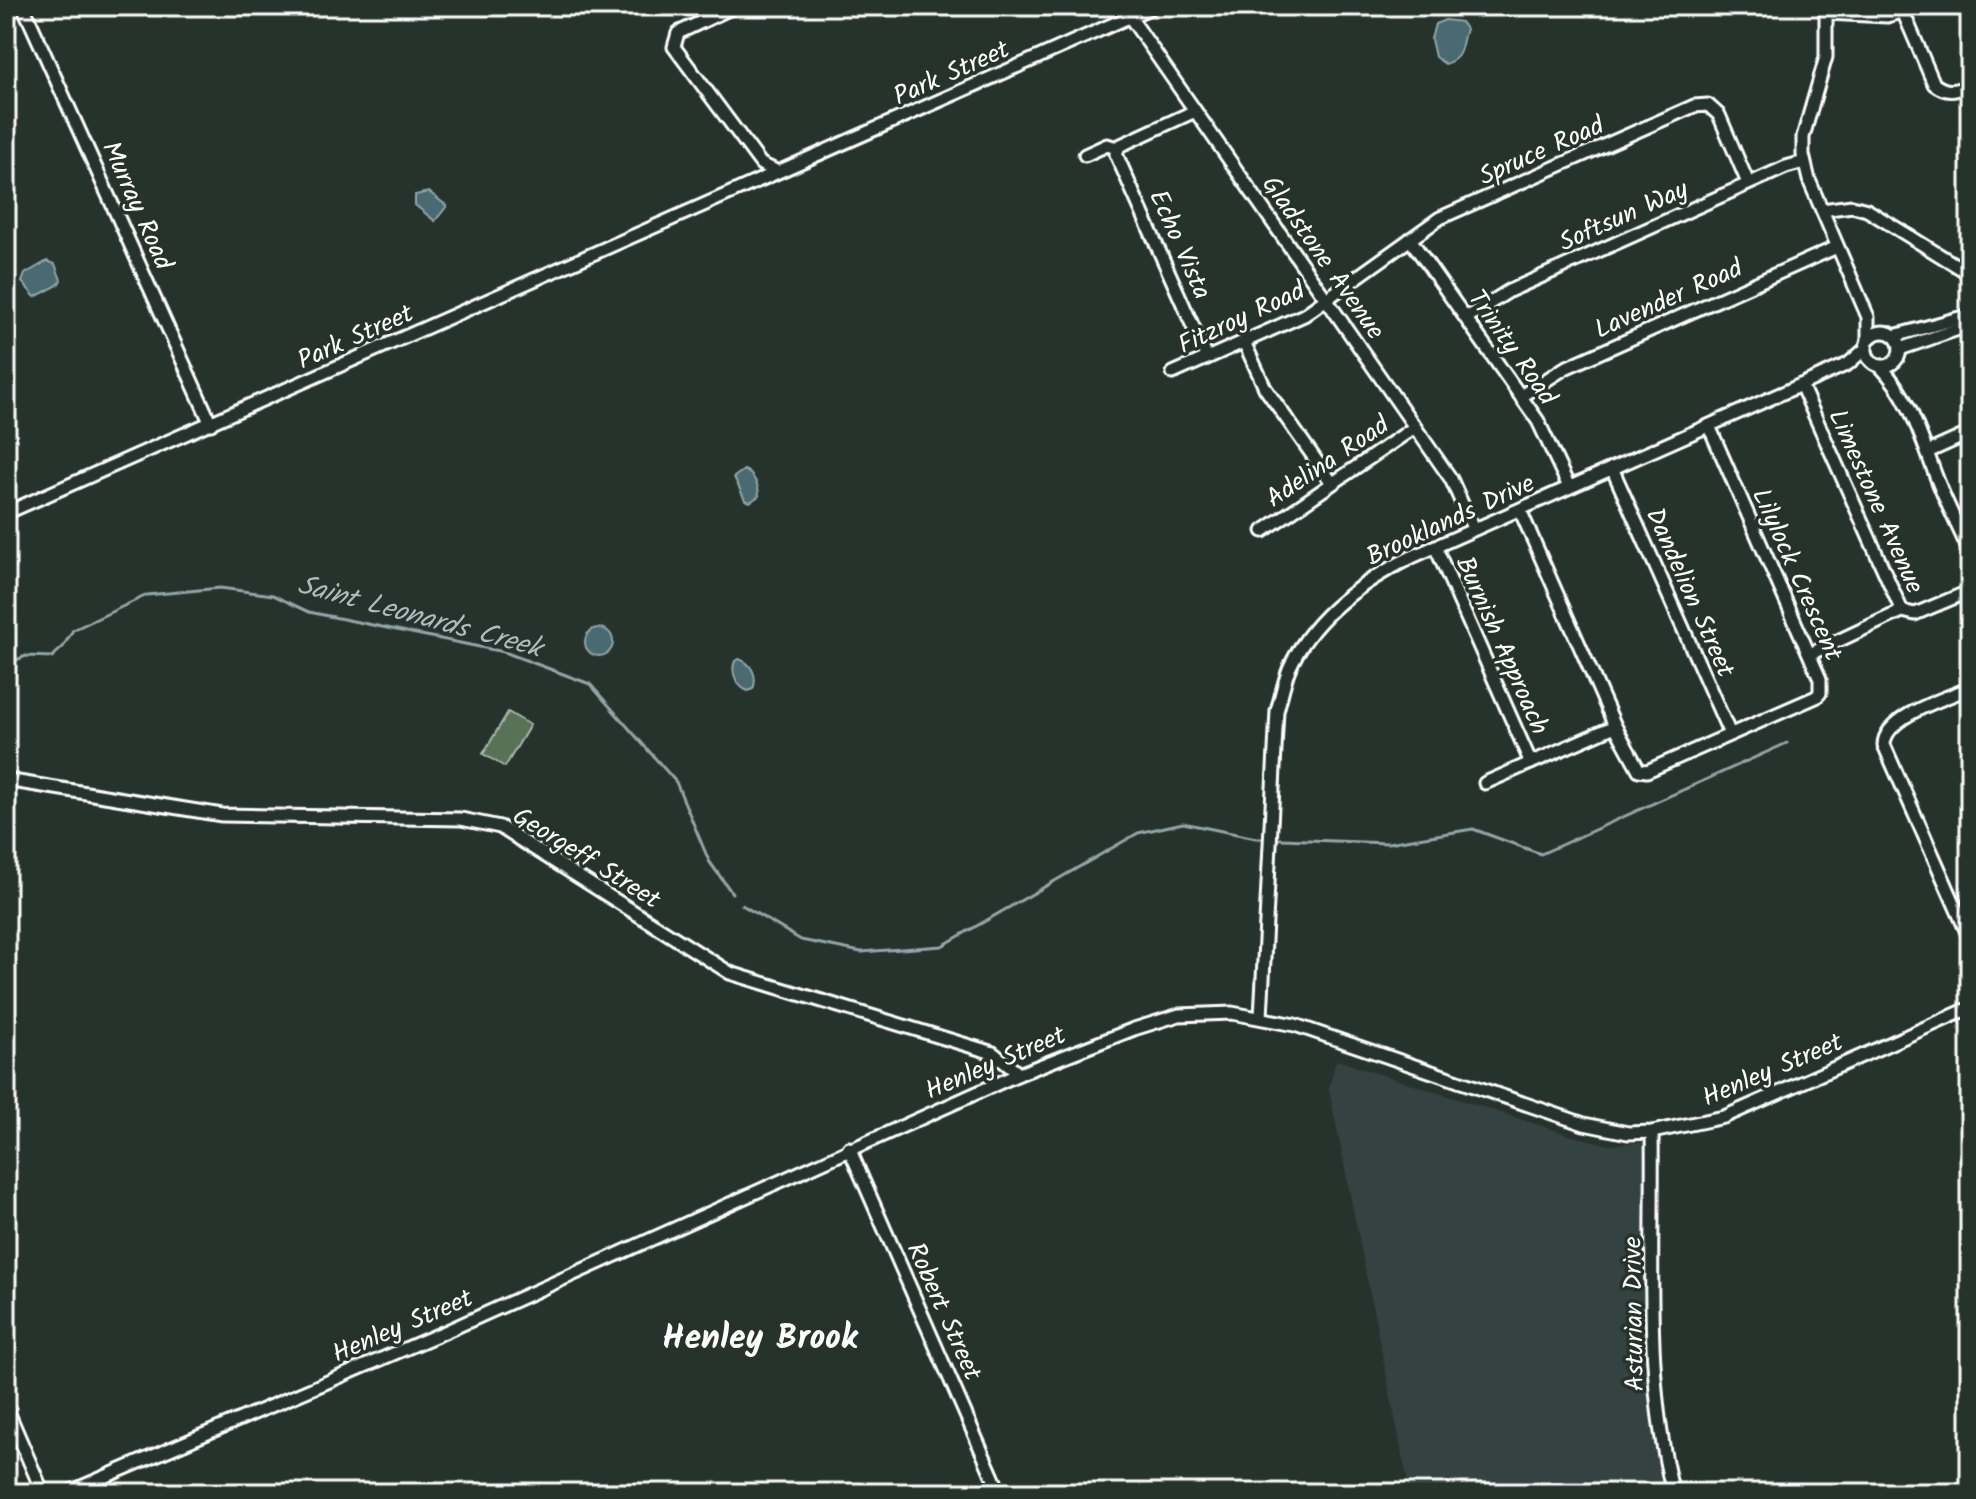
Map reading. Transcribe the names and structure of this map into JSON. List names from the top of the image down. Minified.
{"streets":{"street":["Park Street","Spruce Road","Murray Road","Softsun Way","Echo Vista","Gladstone Avenue","Lavender Road","Fitzroy Road","Trinity Road","Adelina Road","Limestone Avenue","Brooklands Drive","Lilylock Crescent","Dandelion Street","Burnish Approach","Georgeff Street","Henley Street","Robert Street","Asturian Drive"]},"crossings":[["Park Street","Murray Road"],["Park Street","Gladstone Avenue"],["Spruce Road","Softsun Way"],["Spruce Road","Gladstone Avenue"],["Spruce Road","Fitzroy Road"],["Spruce Road","Trinity Road"],["Softsun Way","Trinity Road"],["Echo Vista","Fitzroy Road"],["Gladstone Avenue","Fitzroy Road"],["Gladstone Avenue","Adelina Road"],["Gladstone Avenue","Brooklands Drive"],["Lavender Road","Trinity Road"],["Trinity Road","Brooklands Drive"],["Limestone Avenue","Brooklands Drive"],["Brooklands Drive","Lilylock Crescent"],["Brooklands Drive","Dandelion Street"],["Brooklands Drive","Burnish Approach"],["Brooklands Drive","Henley Street"],["Lilylock Crescent","Dandelion Street"],["Georgeff Street","Henley Street"],["Henley Street","Robert Street"],["Henley Street","Asturian Drive"]],"districts":["Henley Brook"],"water":["Saint Leonards Creek"]}
